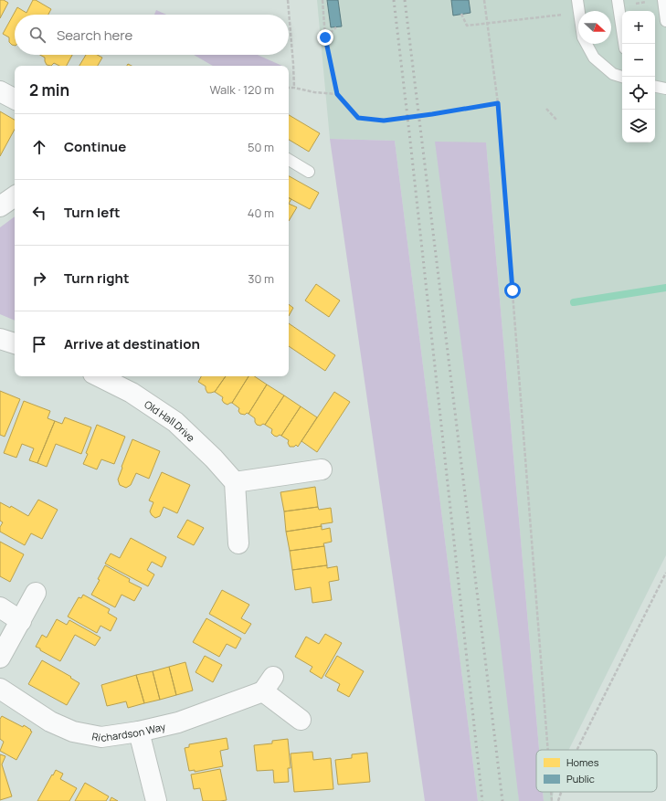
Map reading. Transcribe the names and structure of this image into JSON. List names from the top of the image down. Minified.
{"streets":{"street":["Old Hall Drive","Richardson Way"]},"legend":["Homes","Public"],"north":"right","page":{"map_buttons":["+","−"],"search":"Search here","heading":["2 min","Walk · 120 m"],"list":[["Continue","50 m"],["Turn left","40 m"],["Turn right","30 m"],"Arrive at destination"]}}
